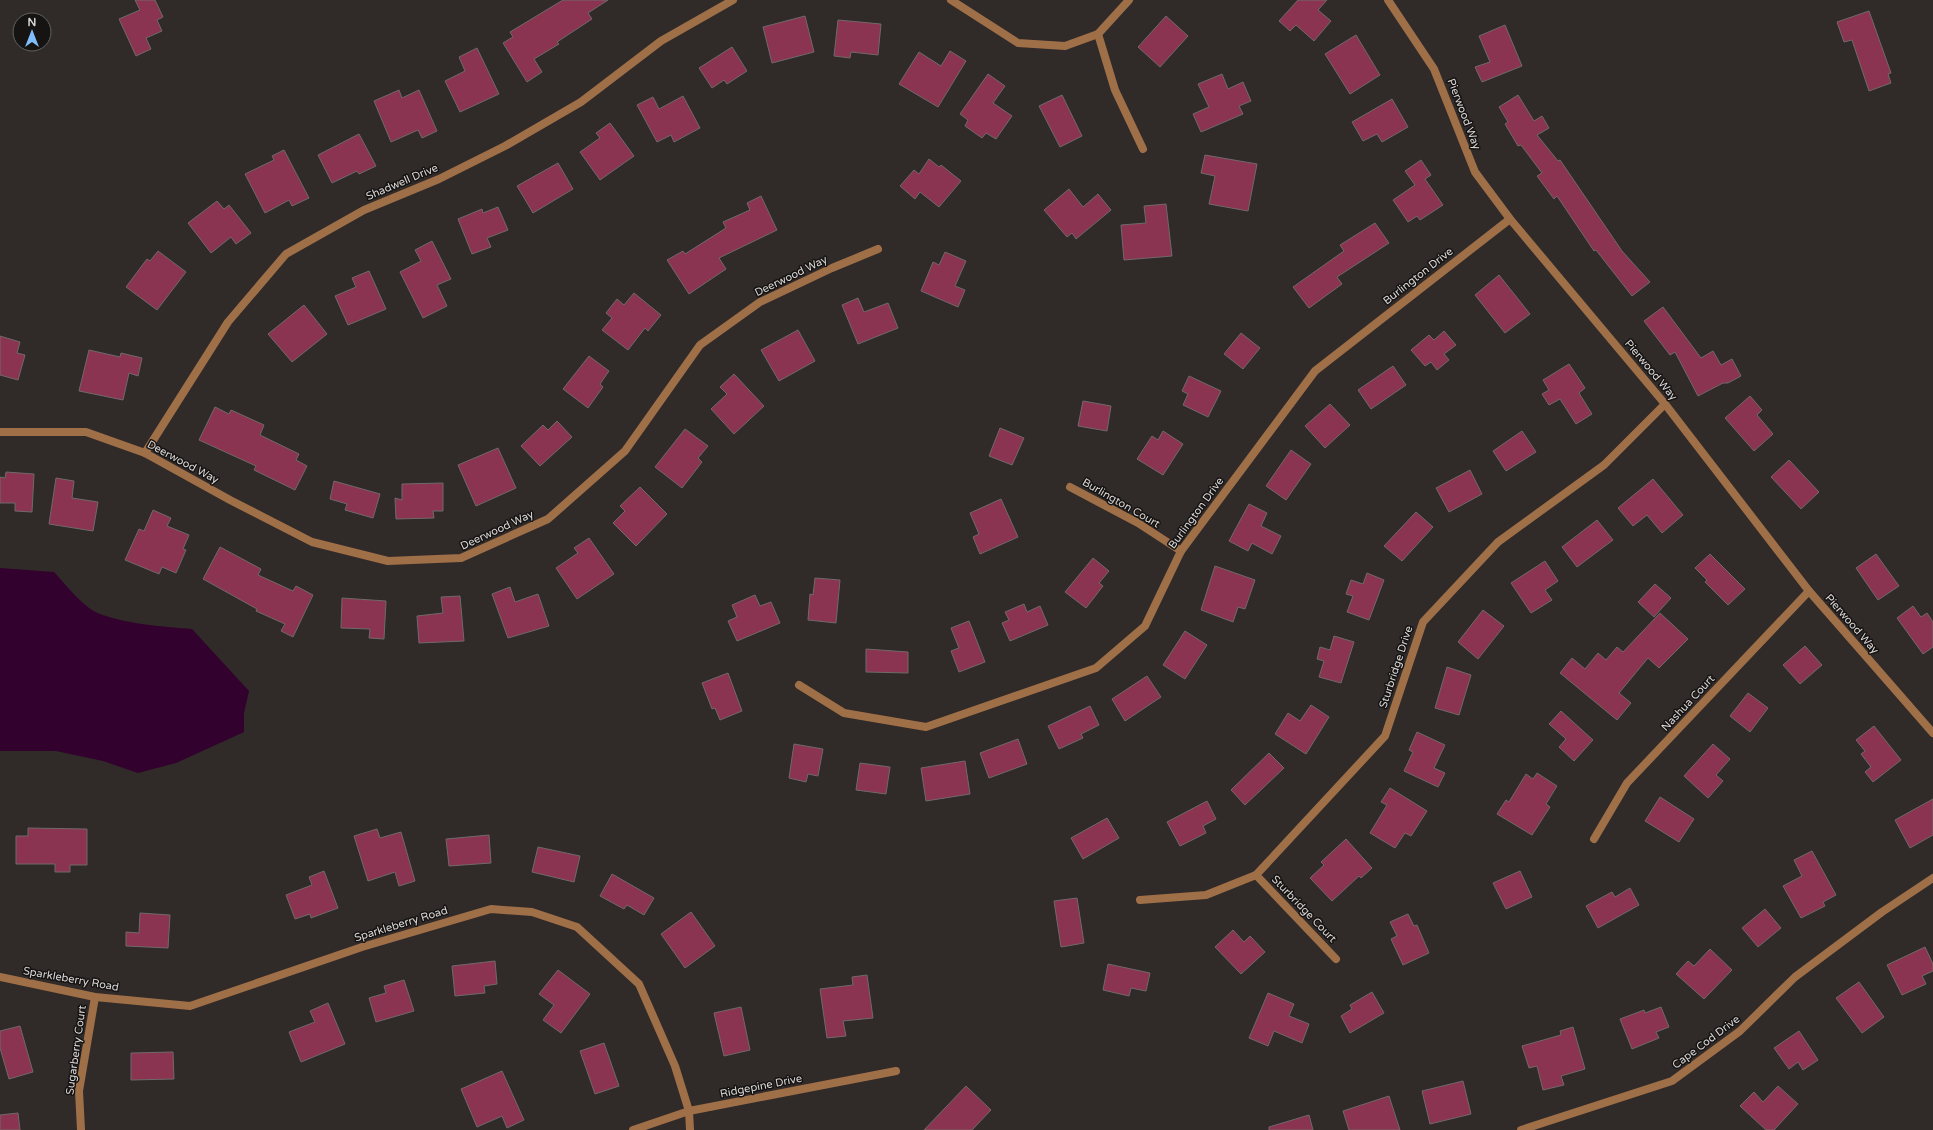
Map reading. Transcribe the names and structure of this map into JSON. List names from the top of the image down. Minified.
{"streets":{"street":["Pierwood Way","Shadwell Drive","Deerwood Way","Burlington Drive","Burlington Court","Sturbridge Drive","Nashua Court","Sturbridge Court","Sparkleberry Road","Cape Cod Drive","Sugarberry Court","Ridgepine Drive"]},"crossings":[["Pierwood Way","Burlington Drive"],["Pierwood Way","Sturbridge Drive"],["Pierwood Way","Nashua Court"],["Shadwell Drive","Deerwood Way"],["Burlington Drive","Burlington Court"],["Sturbridge Drive","Sturbridge Court"],["Sparkleberry Road","Sugarberry Court"],["Sparkleberry Road","Ridgepine Drive"]],"north":"top"}
